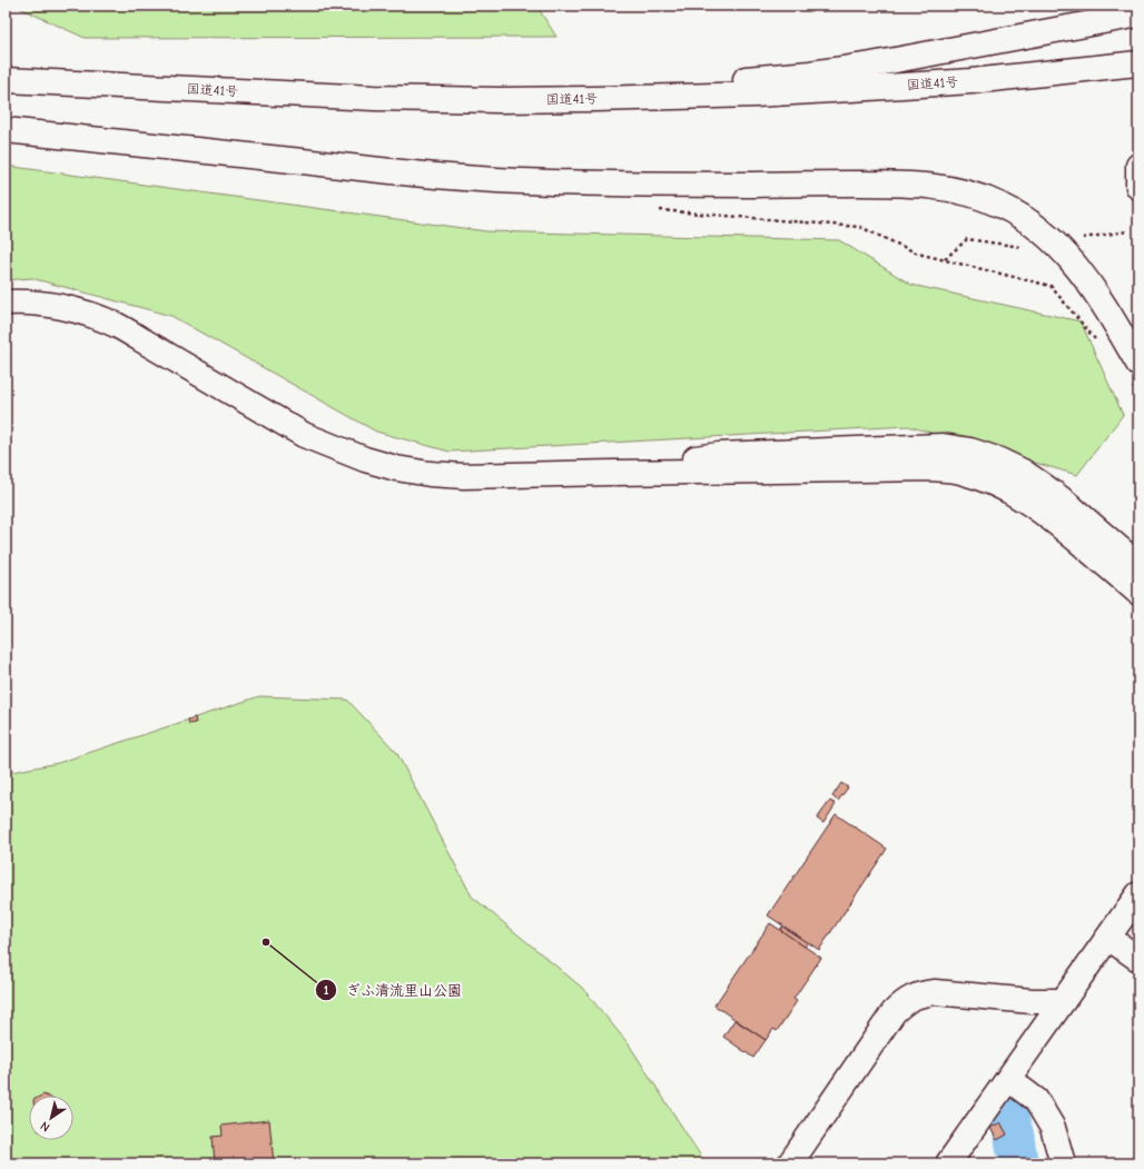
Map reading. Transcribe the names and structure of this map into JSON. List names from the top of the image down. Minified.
{"streets":{"main road":["国道41号"]},"places":["ぎふ清流里山公園"],"north":"bottom left"}
